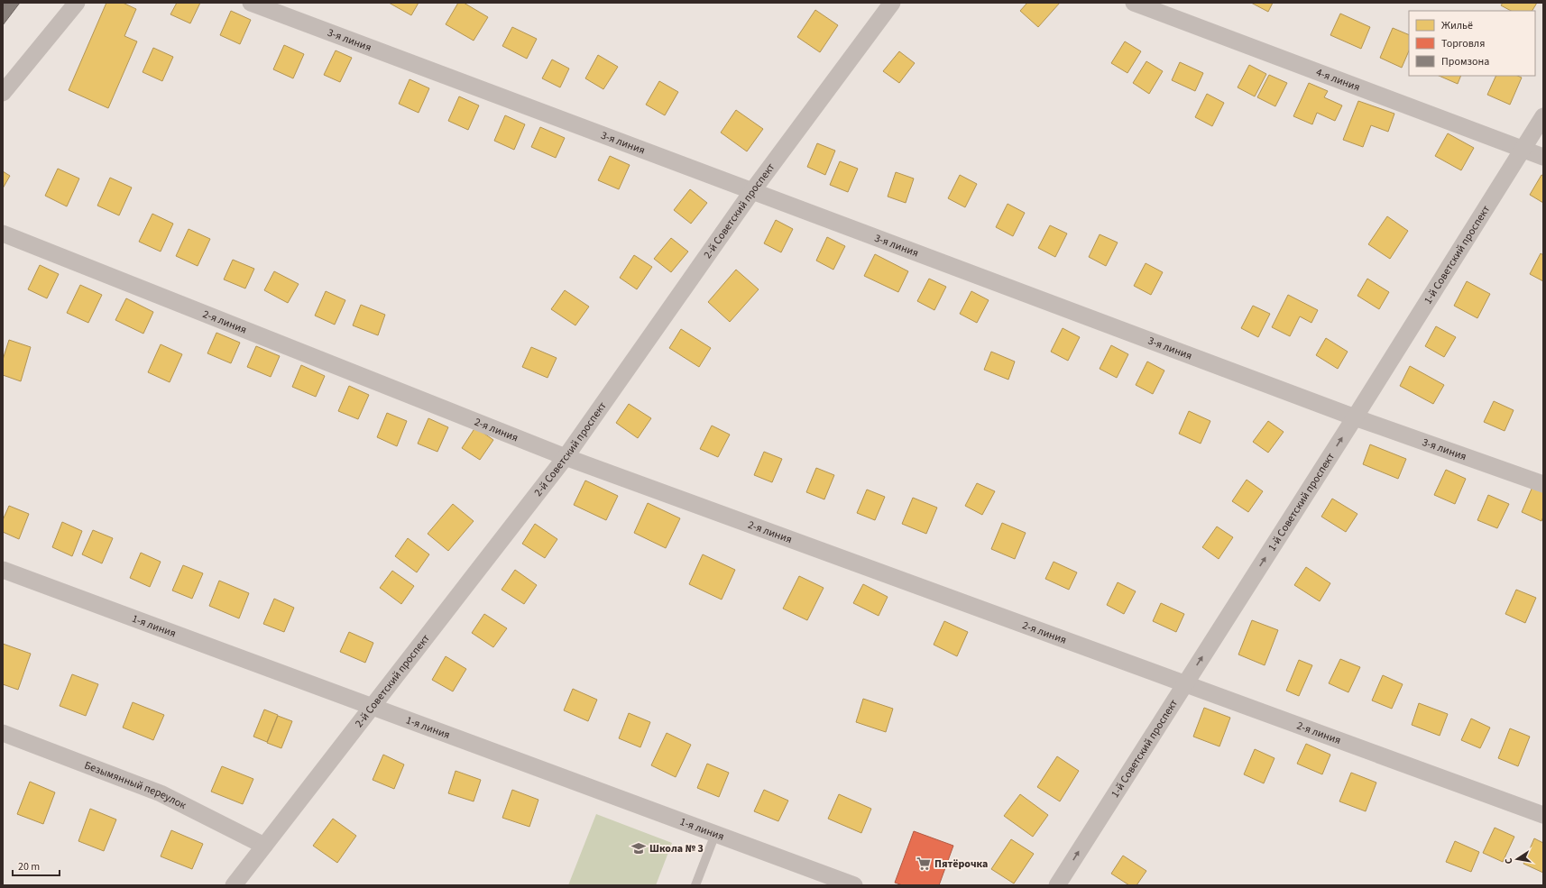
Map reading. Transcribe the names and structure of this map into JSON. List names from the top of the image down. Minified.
{"streets":{"street":["3-я линия","4-я линия","2-й Советский проспект","1-й Советский проспект","2-я линия","1-я линия","Безымянный переулок"]},"crossings":[["3-я линия","2-й Советский проспект"],["3-я линия","1-й Советский проспект"],["4-я линия","1-й Советский проспект"],["2-й Советский проспект","2-я линия"],["2-й Советский проспект","1-я линия"],["2-й Советский проспект","Безымянный переулок"],["1-й Советский проспект","2-я линия"]],"one_way":["1-й Советский проспект"],"places":{"school or university":["Школа № 3"],"supermarket":["Пятёрочка"]},"legend":["Жильё","Торговля","Промзона"],"scale_bar":"20 m","north":"left"}
